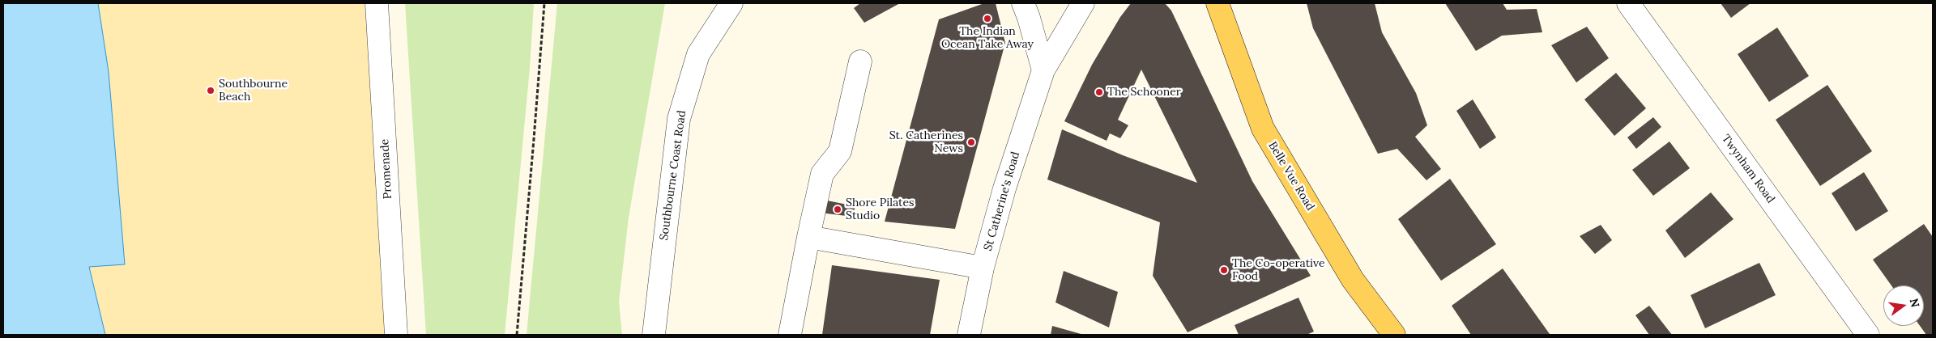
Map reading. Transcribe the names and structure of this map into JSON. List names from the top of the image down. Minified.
{"streets":{"main road":["Belle Vue Road"],"street":["Promenade","Twynham Road","Southbourne Coast Road","St Catherine's Road"]},"places":["The Indian Ocean Take Away","Southbourne Beach","The Schooner","St. Catherines News","Shore Pilates Studio","The Co-operative Food"],"north":"right"}
